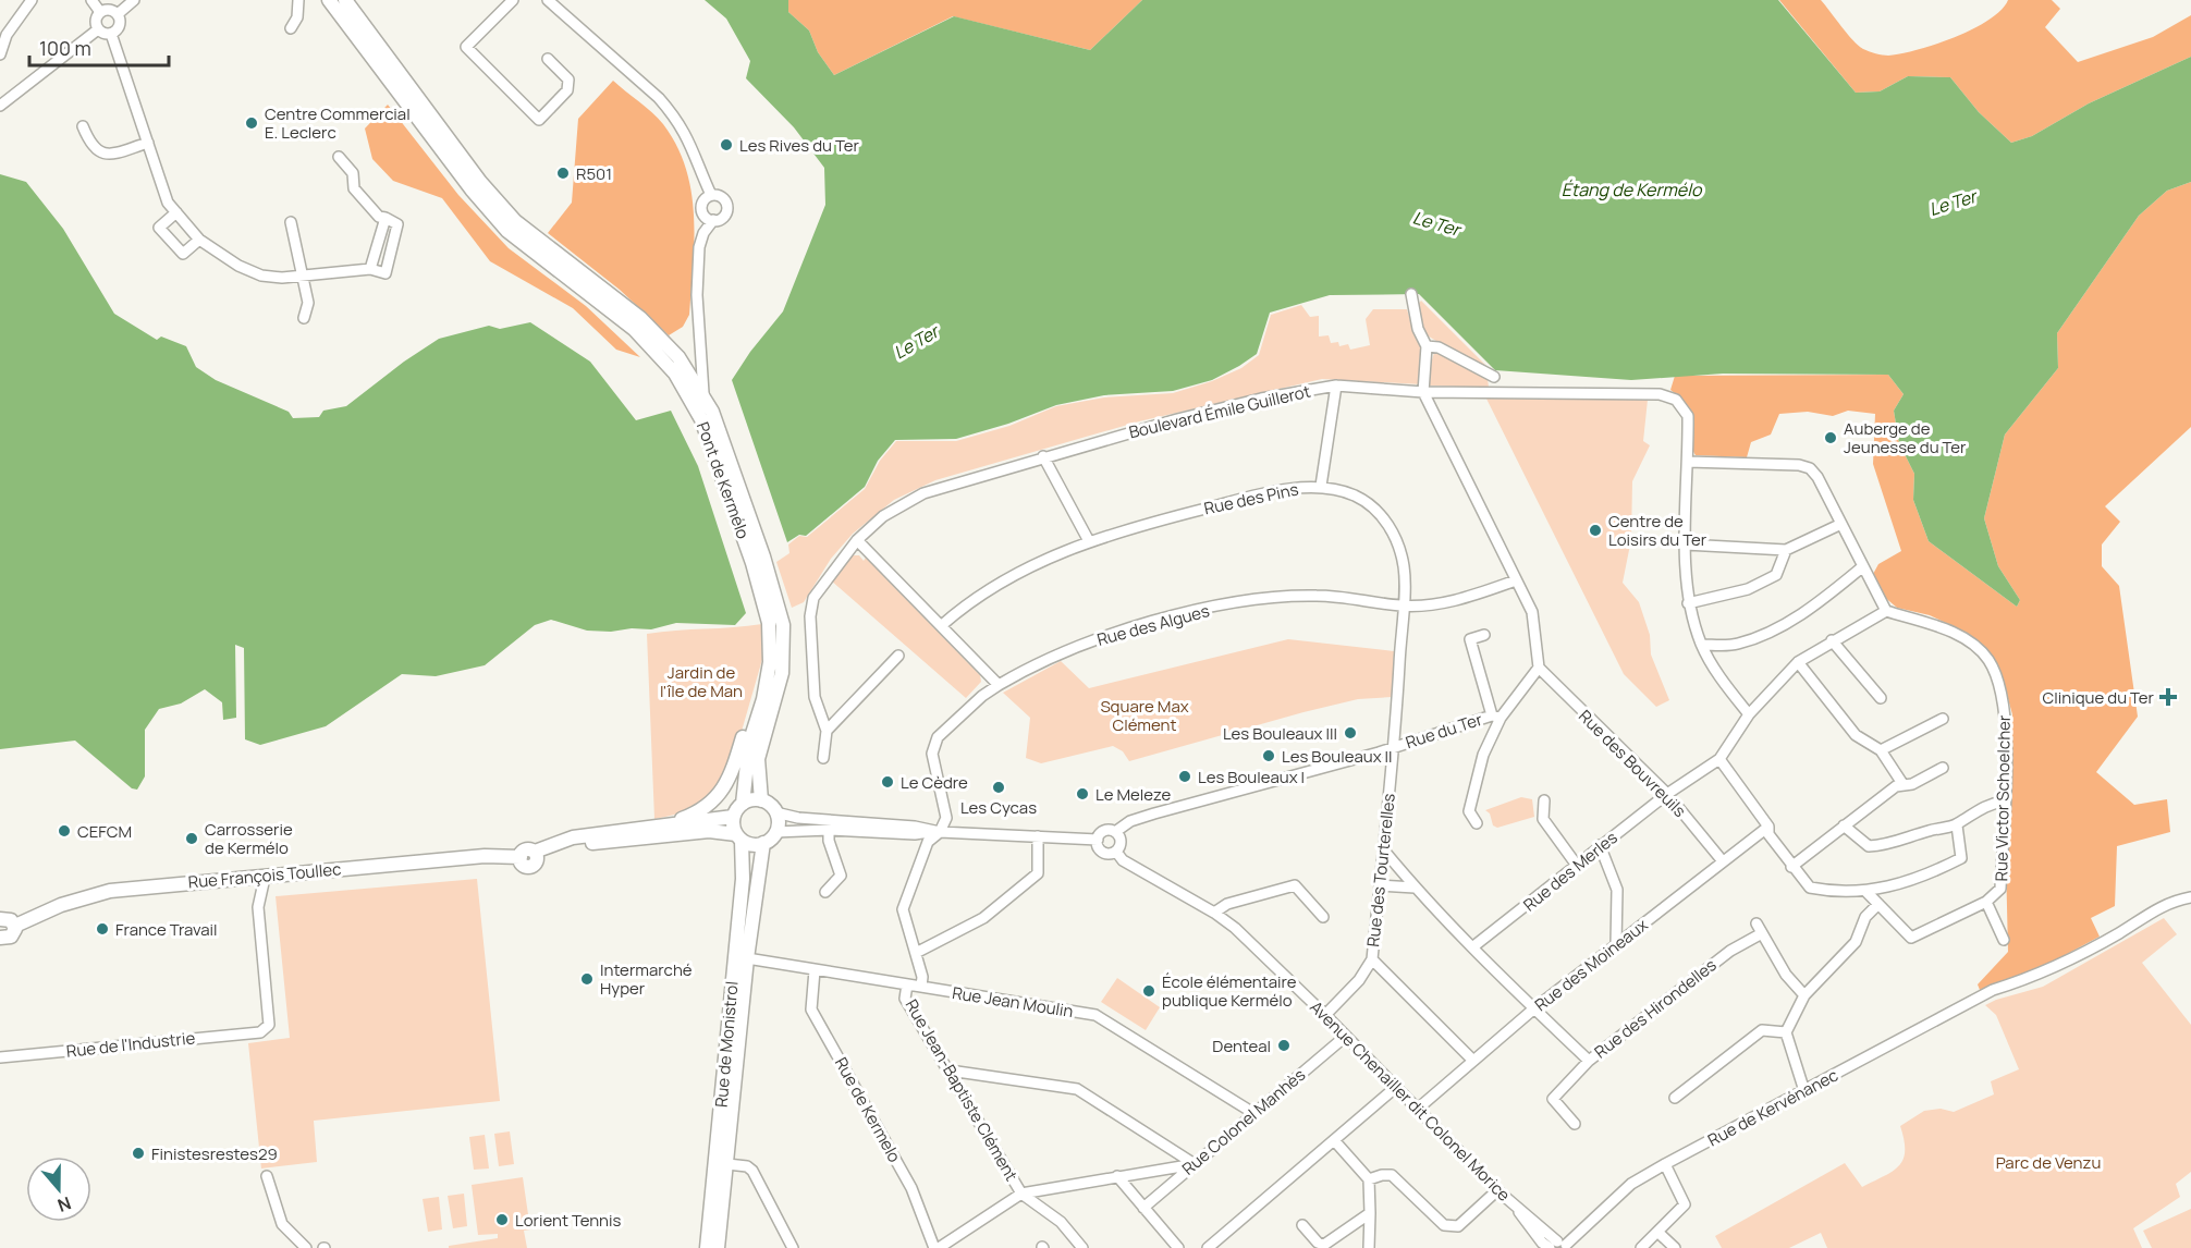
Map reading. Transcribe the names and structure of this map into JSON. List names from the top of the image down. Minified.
{"streets":{"main road":["Pont de Kermélo","Rue François Toullec","Rue de Monistrol"],"street":["Boulevard Émile Guillerot","Rue des Pins","Rue des Algues","Rue du Ter","Rue des Bouvreuils","Rue Victor Schoelcher","Rue des Tourterelles","Rue des Merles","Rue des Moineaux","Rue Jean Moulin","Rue des Hirondelles","Rue de l'Industrie","Rue Jean-Baptiste Clément","Avenue Chenailler dit Colonel Morice","Rue de Kervénanec","Rue de Kermelo","Rue Colonel Manhès"]},"crossings":[["Rue des Pins","Rue des Algues"],["Rue des Pins","Rue du Ter"],["Rue des Pins","Rue des Tourterelles"],["Rue des Algues","Avenue Chenailler dit Colonel Morice"],["Rue du Ter","Rue des Bouvreuils"],["Rue du Ter","Rue des Tourterelles"],["Rue du Ter","Avenue Chenailler dit Colonel Morice"],["Rue des Bouvreuils","Rue des Merles"],["Rue des Bouvreuils","Rue des Moineaux"],["Rue des Tourterelles","Avenue Chenailler dit Colonel Morice"],["Rue François Toullec","Rue de l'Industrie"],["Rue des Moineaux","Avenue Chenailler dit Colonel Morice"],["Rue Jean Moulin","Rue de Monistrol"],["Rue Jean Moulin","Rue Jean-Baptiste Clément"],["Rue Jean Moulin","Rue de Kermelo"],["Rue Jean Moulin","Rue Colonel Manhès"],["Rue de Monistrol","Avenue Chenailler dit Colonel Morice"],["Avenue Chenailler dit Colonel Morice","Rue de Kervénanec"],["Avenue Chenailler dit Colonel Morice","Rue Colonel Manhès"]],"water":["Étang de Kermélo","Le Ter"],"parks":["Jardin de l'île de Man","Square Max Clément","Parc de Venzu"],"places":{"other":["Centre Commercial E. Leclerc","Les Rives du Ter","R501","Auberge de Jeunesse du Ter","Centre de Loisirs du Ter","Les Bouleaux III","Les Bouleaux II","Les Bouleaux I","Le Cèdre","Les Cycas","Le Meleze","CEFCM","Carrosserie de Kermélo","France Travail","Intermarché Hyper","École élémentaire publique Kermélo","Denteal","Finistesrestes29","Lorient Tennis"],"health":["Clinique du Ter"]},"scale_bar":"100 m","north":"bottom"}
